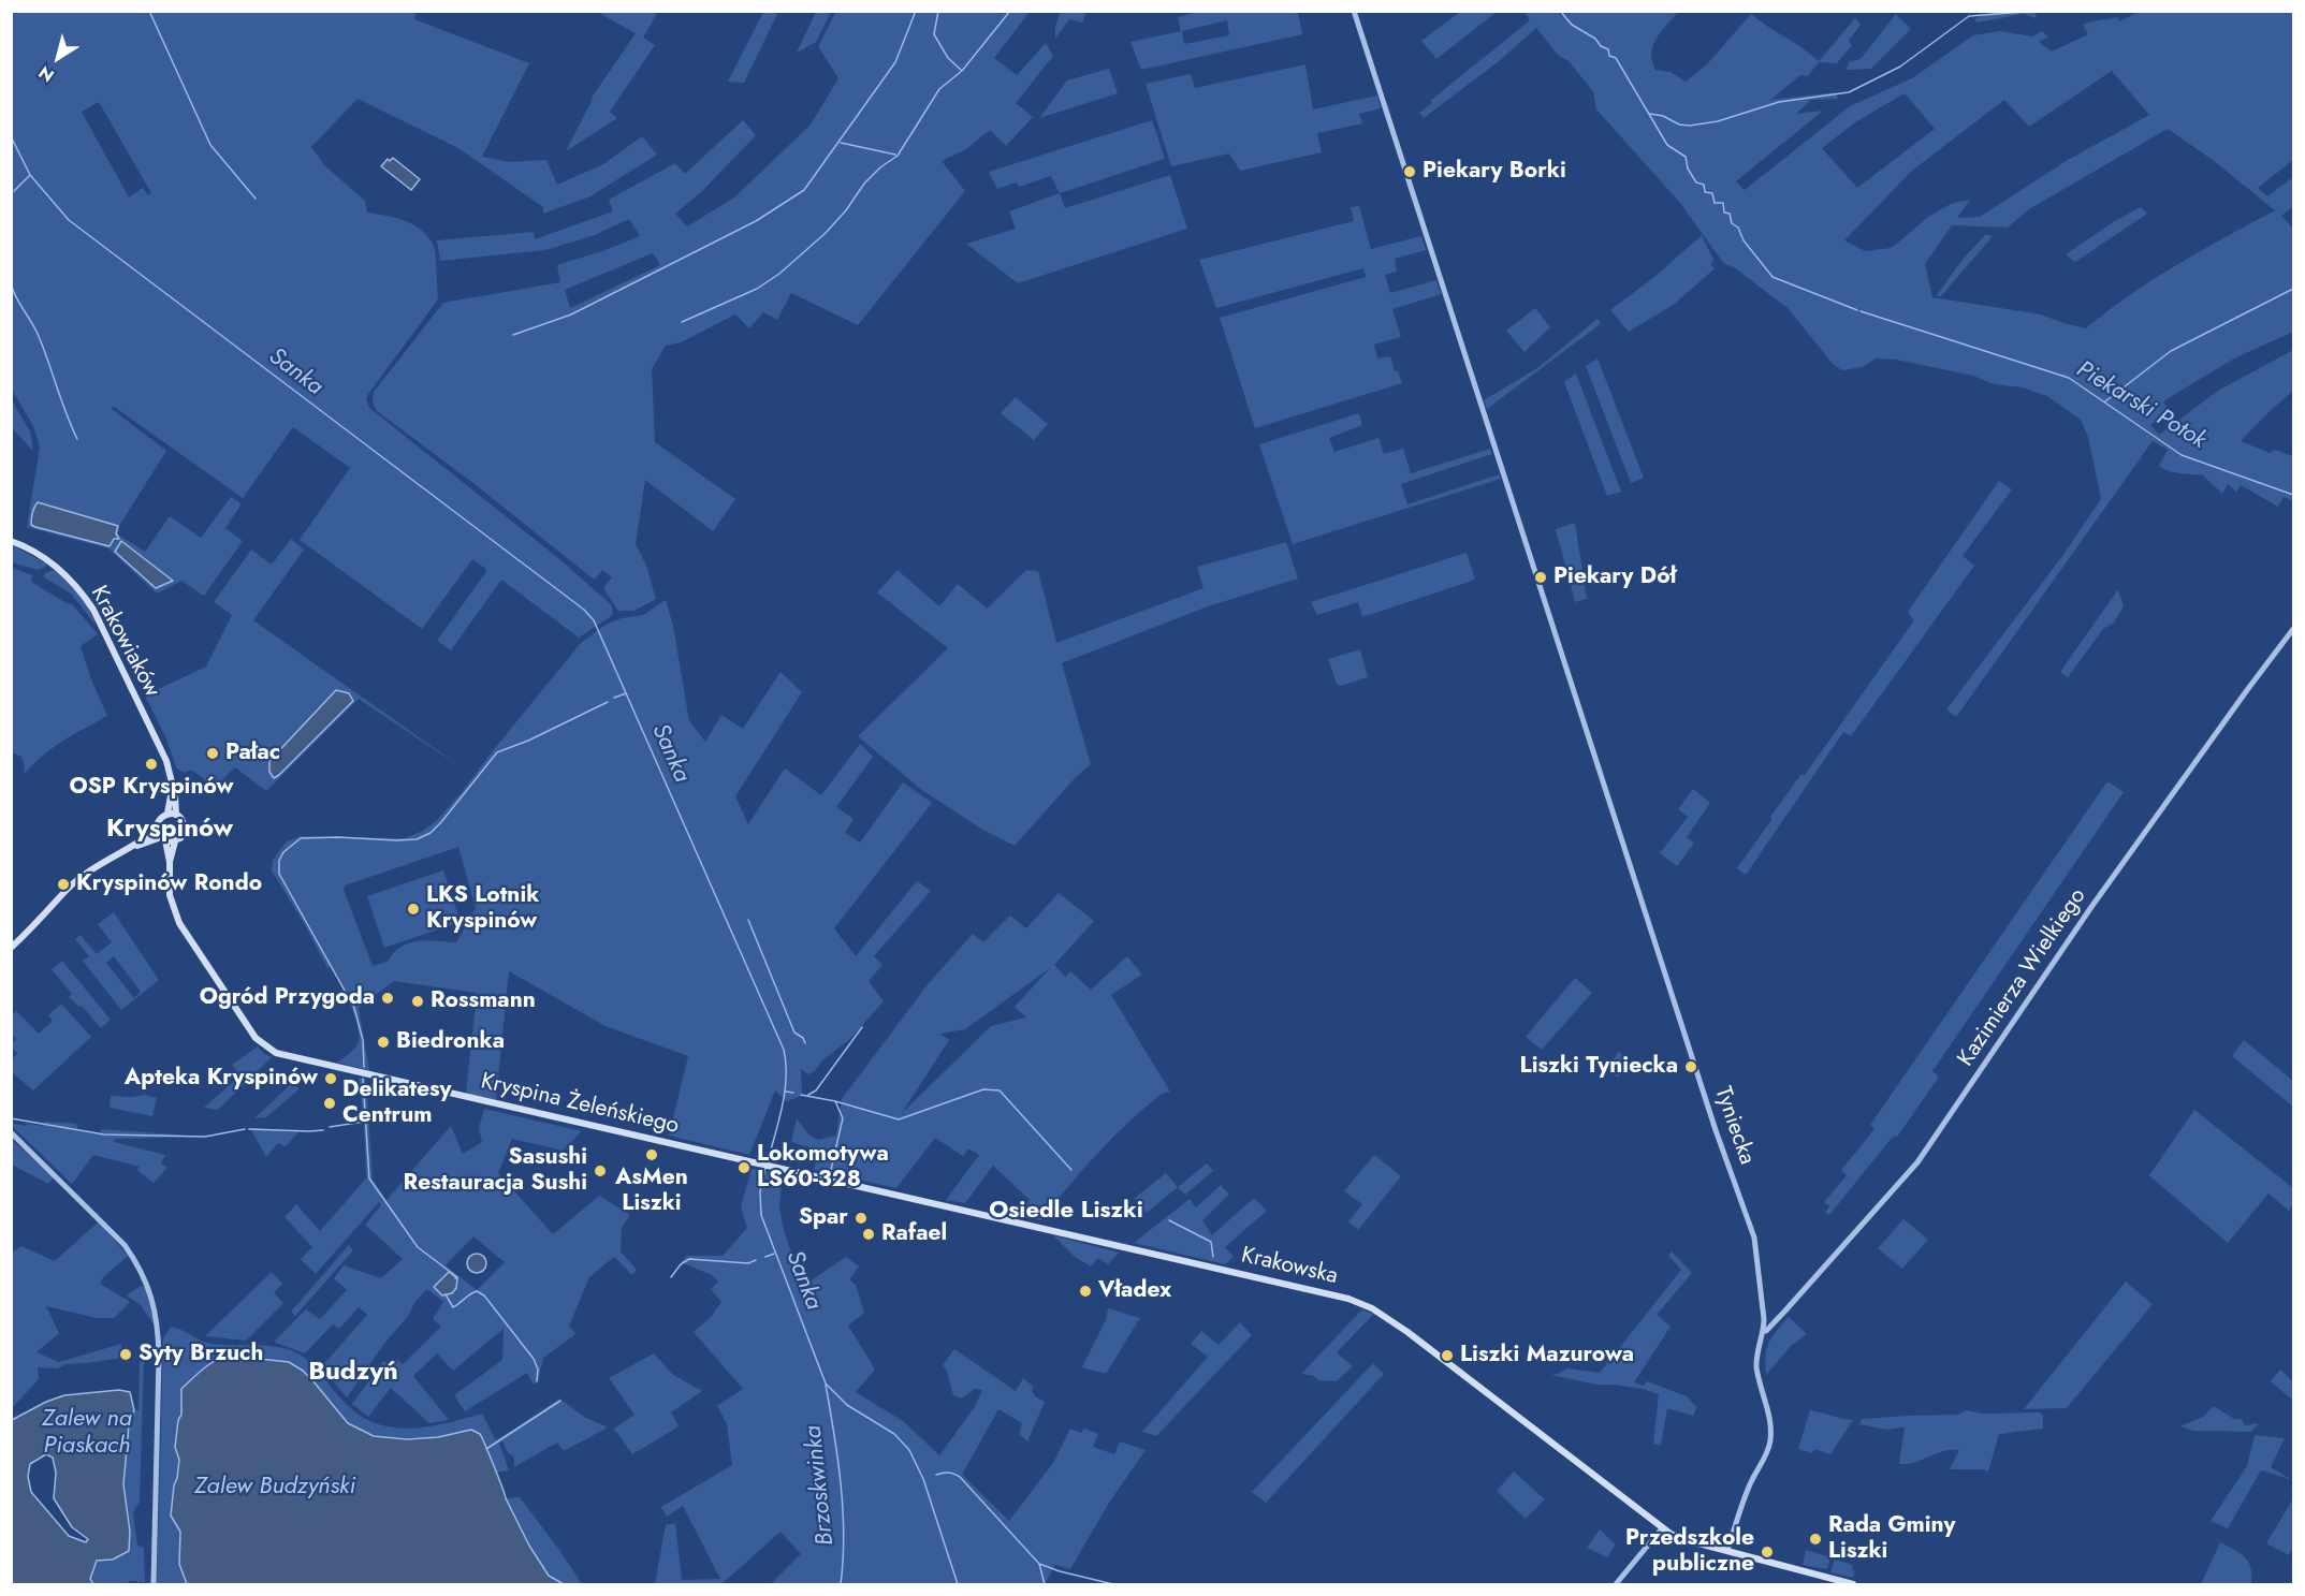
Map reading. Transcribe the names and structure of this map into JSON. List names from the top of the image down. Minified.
{"streets":{"main road":["Krakowiaków","Kryspina Żeleńskiego","Krakowska"],"street":["Kazimierza Wielkiego","Tyniecka"]},"crossings":[["Krakowiaków","Kryspina Żeleńskiego"],["Kazimierza Wielkiego","Tyniecka"],["Kryspina Żeleńskiego","Krakowska"],["Tyniecka","Krakowska"]],"districts":["Kryspinów","Osiedle Liszki","Budzyń"],"water":["Sanka","Piekarski Potok","Zalew na Piaskach","Brzoskwinka","Zalew Budzyński"],"places":["Piekary Borki","Piekary Dół","Pałac","OSP Kryspinów","Kryspinów Rondo","LKS Lotnik Kryspinów","Ogród Przygoda","Rossmann","Biedronka","Liszki Tyniecka","Apteka Kryspinów","Delikatesy Centrum","AsMen Liszki","Lokomotywa LS60-328","Sasushi Restauracja Sushi","Spar","Rafael","Vładex","Syty Brzuch","Liszki Mazurowa","Rada Gminy Liszki","Przedszkole publiczne"],"north":"bottom left"}
